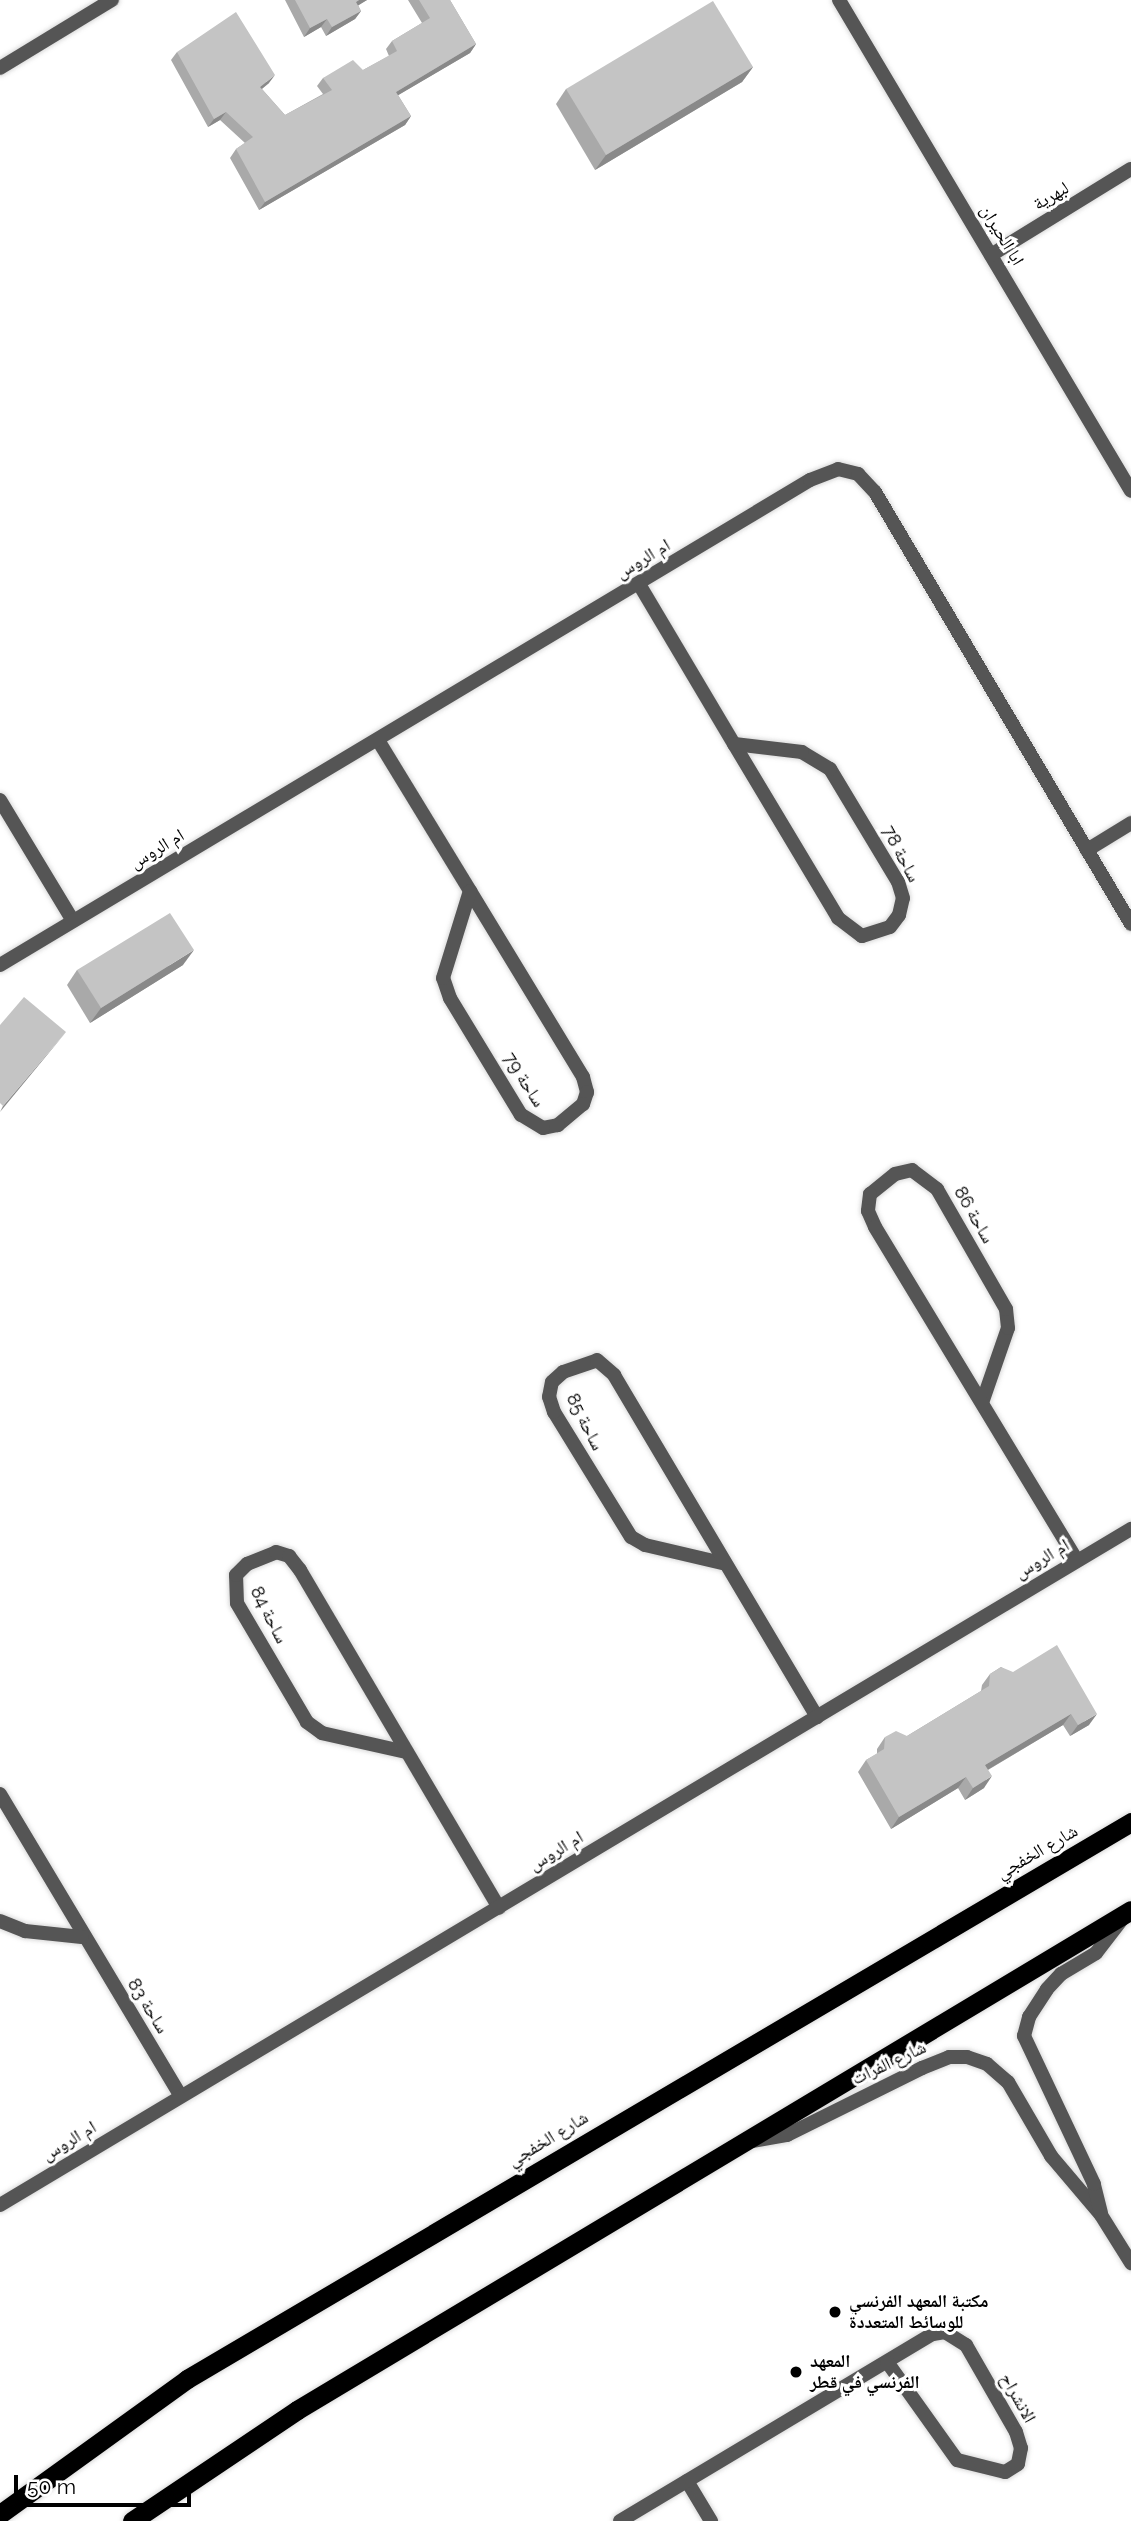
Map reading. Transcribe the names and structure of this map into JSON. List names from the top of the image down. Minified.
{"streets":{"highway":["شارع الخفجي"],"street":["لبهرية","ابا الحيران","ام الروس","ساحة 78","ساحة 79","ساحة 86","ساحة 85","ساحة 84","ساحة 83","شارع الفرات","الانشراح"]},"crossings":[["لبهرية","ابا الحيران"],["ام الروس","ساحة 78"],["ام الروس","ساحة 79"],["ام الروس","ساحة 86"],["ام الروس","ساحة 85"],["ام الروس","ساحة 84"],["ام الروس","ساحة 83"]],"places":["مكتبة المعهد الفرنسي للوسائط المتعددة","المعهد الفرنسي في قطر"],"scale_bar":"50 m"}
